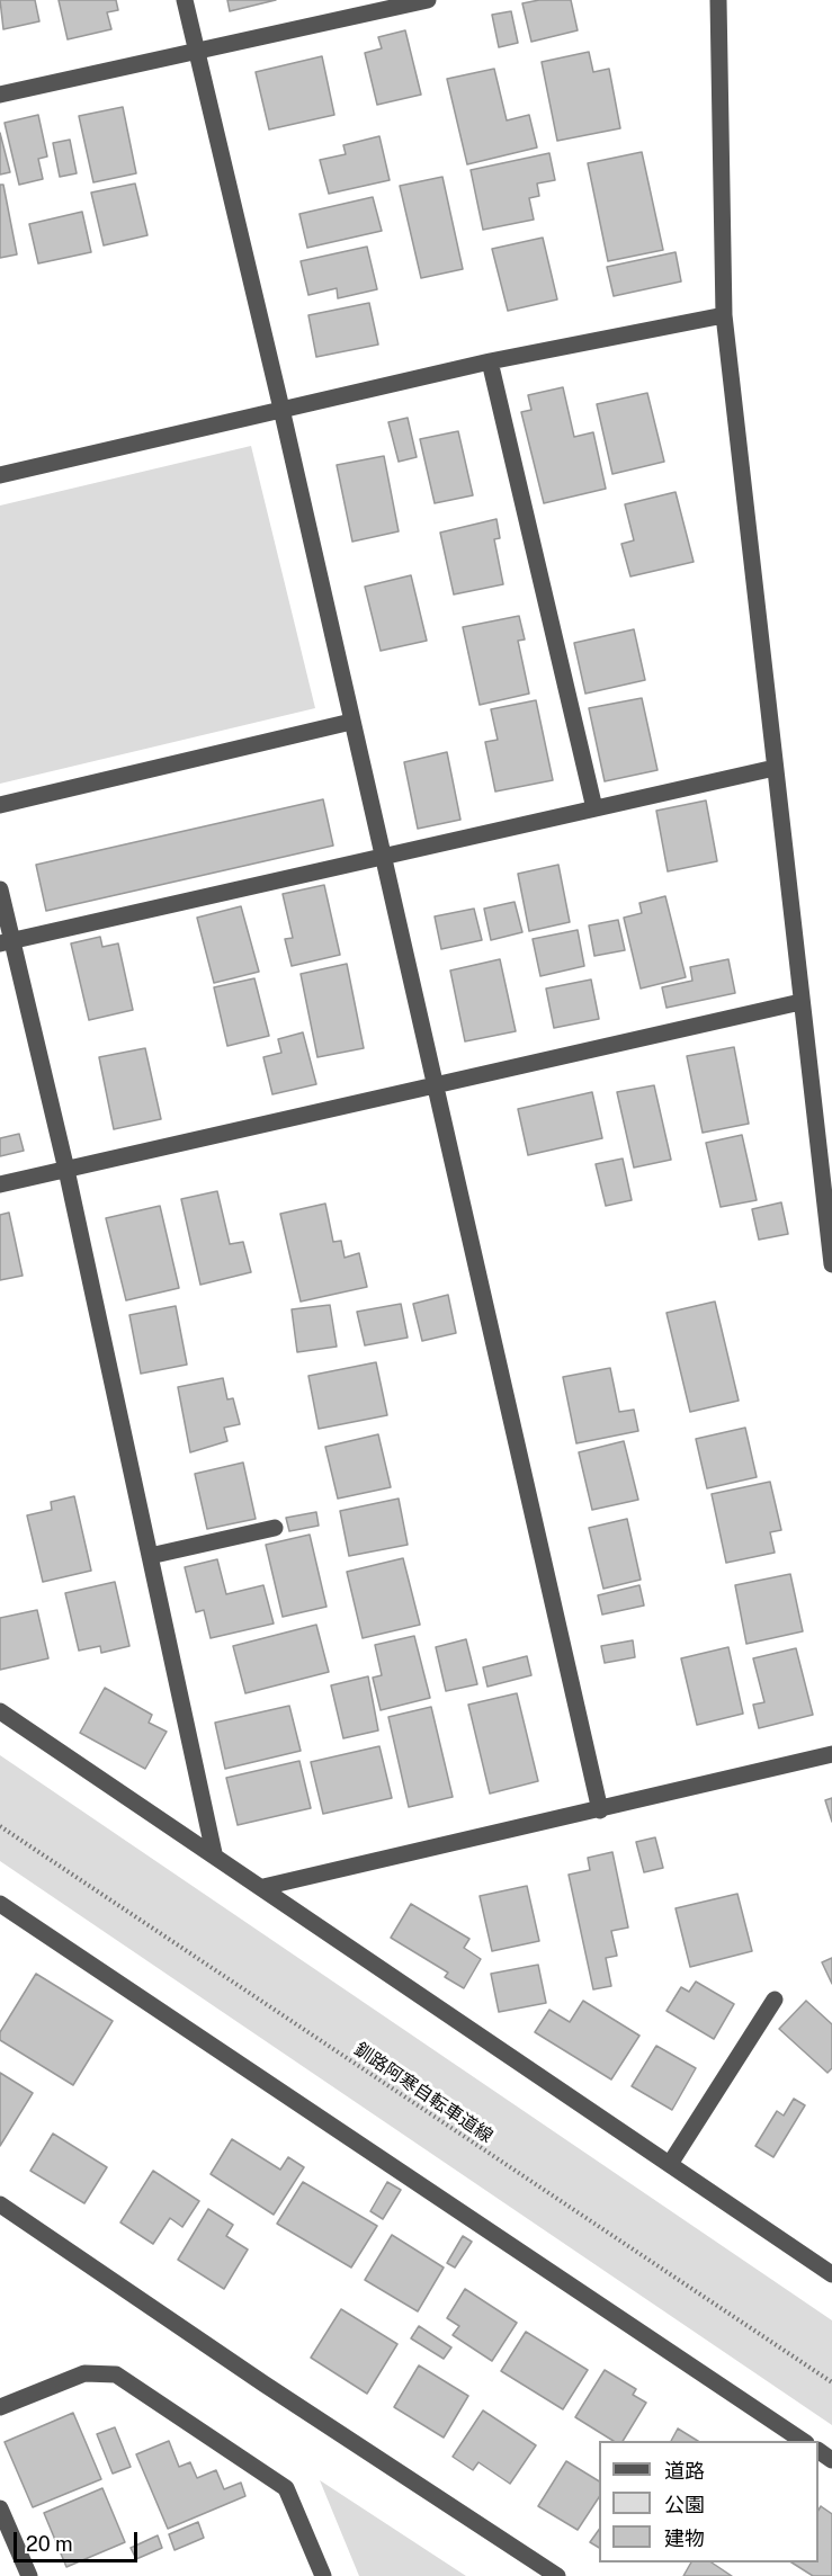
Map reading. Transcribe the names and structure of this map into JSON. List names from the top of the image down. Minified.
{"streets":{"path":["釧路阿寒自転車道線"]},"legend":["道路","公園","建物"],"scale_bar":"20 m"}
